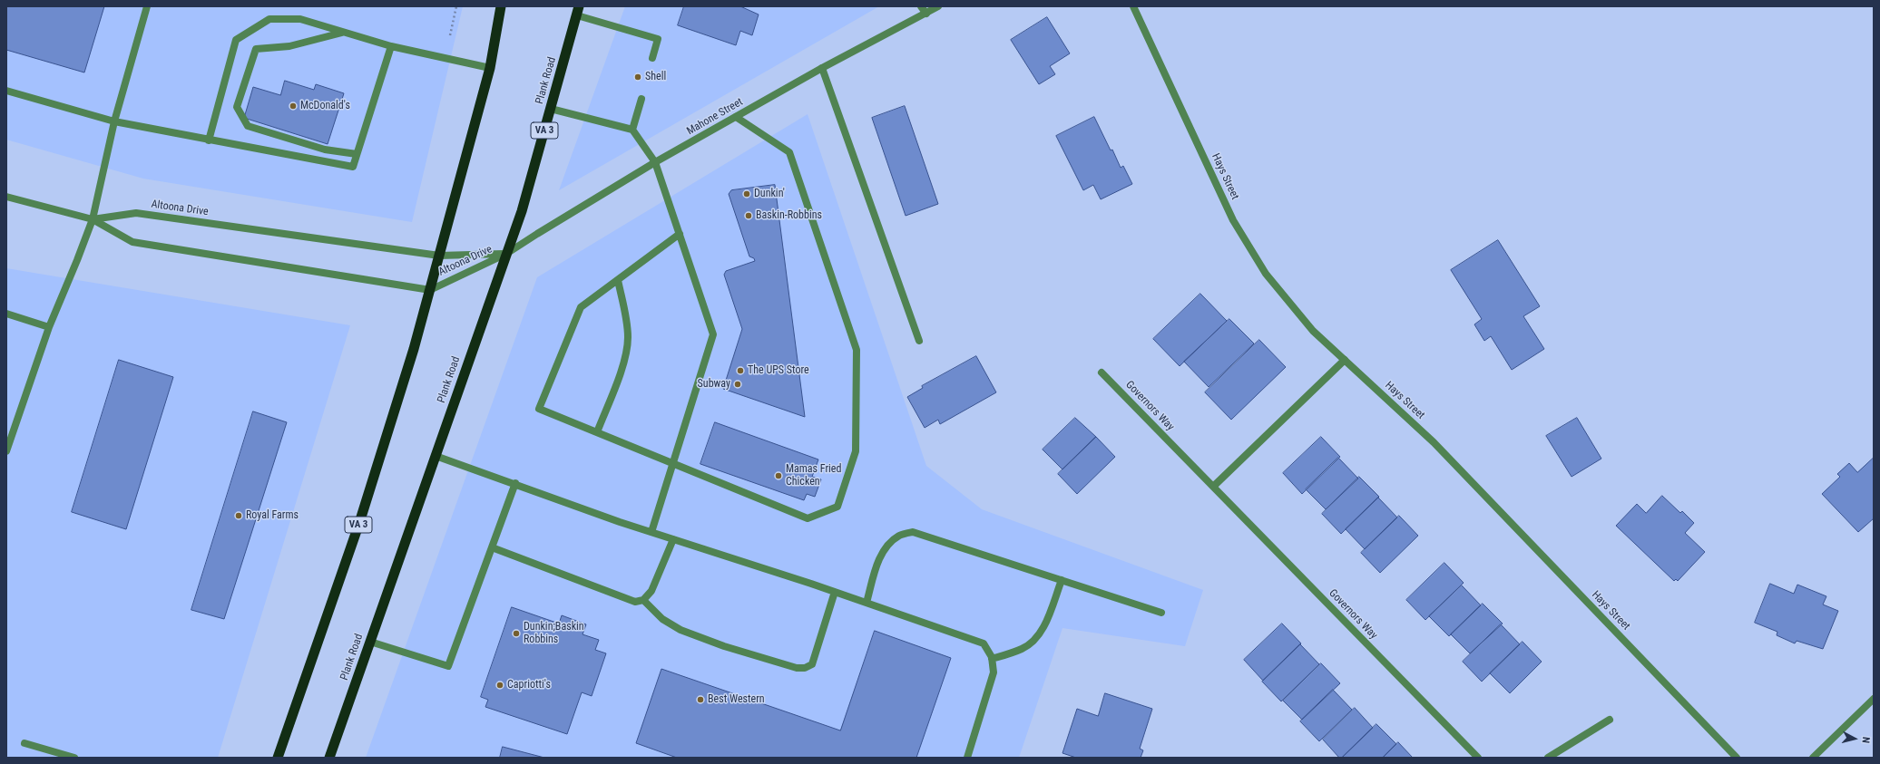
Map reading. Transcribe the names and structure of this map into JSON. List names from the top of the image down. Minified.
{"streets":{"highway":["Plank Road","VA 3"],"street":["Mahone Street","Hays Street","Altoona Drive","Governors Way"]},"crossings":[["Plank Road","Mahone Street"],["Plank Road","Altoona Drive"],["Mahone Street","Altoona Drive"],["VA 3","Altoona Drive"]],"places":["Shell","McDonald's","Dunkin'","Baskin-Robbins","The UPS Store","Subway","Mamas Fried Chicken","Royal Farms","Dunkin;Baskin Robbins","Capriotti's","Best Western"],"north":"right"}
